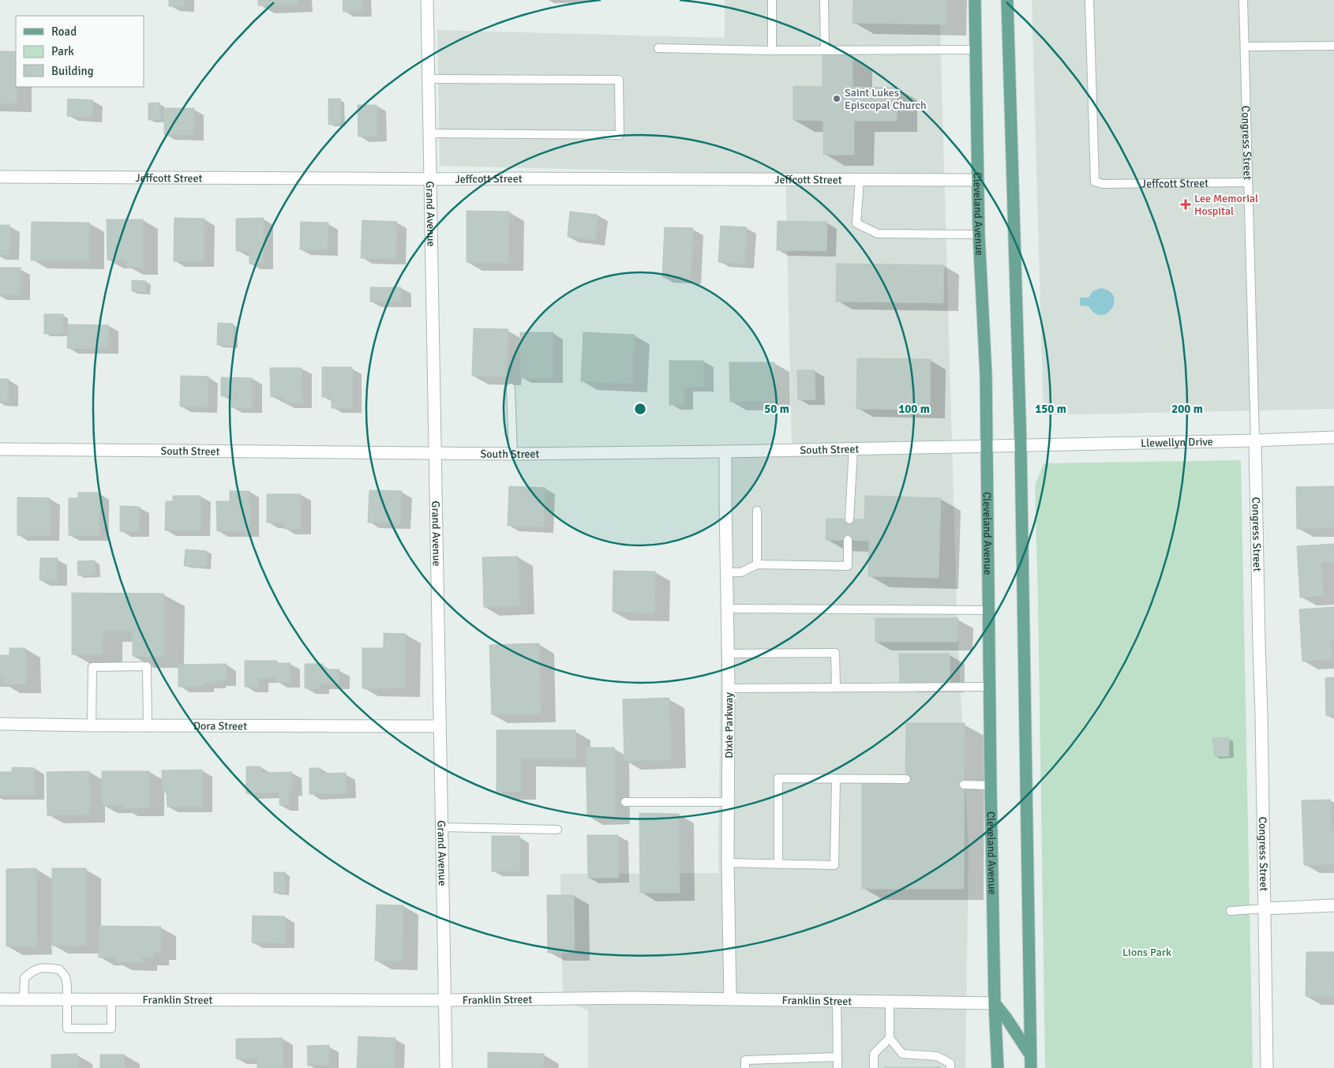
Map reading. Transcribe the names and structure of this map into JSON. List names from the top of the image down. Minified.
{"streets":{"main road":["Cleveland Avenue"],"street":["Congress Street","Jeffcott Street","Grand Avenue","Llewellyn Drive","South Street","Dora Street","Dixie Parkway","Franklin Street"]},"crossings":[["Congress Street","Jeffcott Street"],["Congress Street","Llewellyn Drive"],["Jeffcott Street","Grand Avenue"],["Jeffcott Street","Cleveland Avenue"],["Grand Avenue","South Street"],["Grand Avenue","Dora Street"],["Grand Avenue","Franklin Street"],["Cleveland Avenue","South Street"],["Cleveland Avenue","Franklin Street"],["Llewellyn Drive","South Street"],["South Street","Dixie Parkway"],["Dixie Parkway","Franklin Street"]],"parks":["Lions Park"],"places":{"other":["Saint Lukes Episcopal Church"],"health":["Lee Memorial Hospital"]},"legend":["Road","Park","Building"],"rings":["50 m","100 m","150 m","200 m"]}
